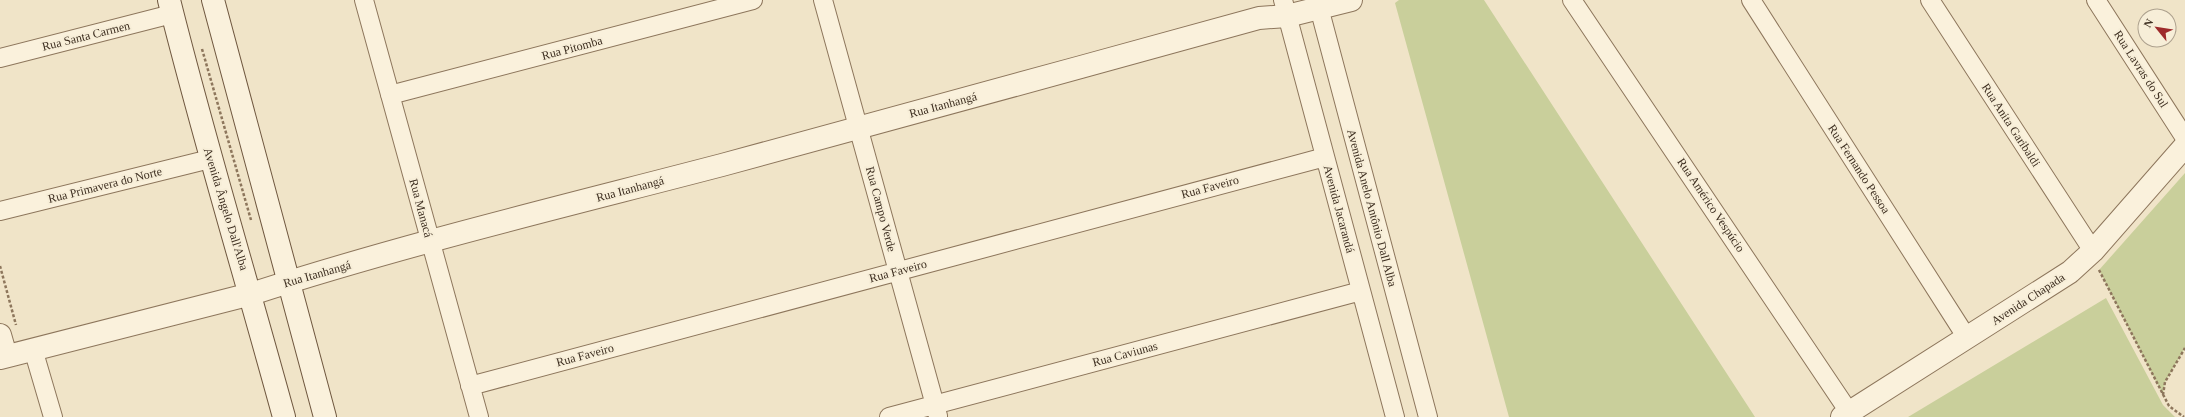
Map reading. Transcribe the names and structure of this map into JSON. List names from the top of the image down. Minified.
{"streets":{"street":["Rua Santa Carmen","Rua Pitomba","Rua Lavras do Sul","Rua Itanhangá","Rua Anita Garibaldi","Rua Fernando Pessoa","Rua Primavera do Norte","Rua Faveiro","Rua Américo Vespúcio","Rua Manacá","Avenida Anelo Antônio Dall Alba","Avenida Ângelo Dall'Alba","Rua Campo Verde","Avenida Jacarandá","Avenida Chapada","Rua Caviunas"]},"crossings":[["Rua Santa Carmen","Avenida Ângelo Dall'Alba"],["Rua Pitomba","Rua Manacá"],["Rua Itanhangá","Rua Manacá"],["Rua Itanhangá","Avenida Anelo Antônio Dall Alba"],["Rua Itanhangá","Avenida Ângelo Dall'Alba"],["Rua Itanhangá","Rua Campo Verde"],["Rua Itanhangá","Avenida Jacarandá"],["Rua Anita Garibaldi","Avenida Chapada"],["Rua Fernando Pessoa","Avenida Chapada"],["Rua Primavera do Norte","Avenida Ângelo Dall'Alba"],["Rua Faveiro","Rua Manacá"],["Rua Faveiro","Rua Campo Verde"],["Rua Faveiro","Avenida Jacarandá"],["Rua Américo Vespúcio","Avenida Chapada"],["Rua Campo Verde","Rua Caviunas"],["Avenida Jacarandá","Rua Caviunas"]],"north":"top left"}
